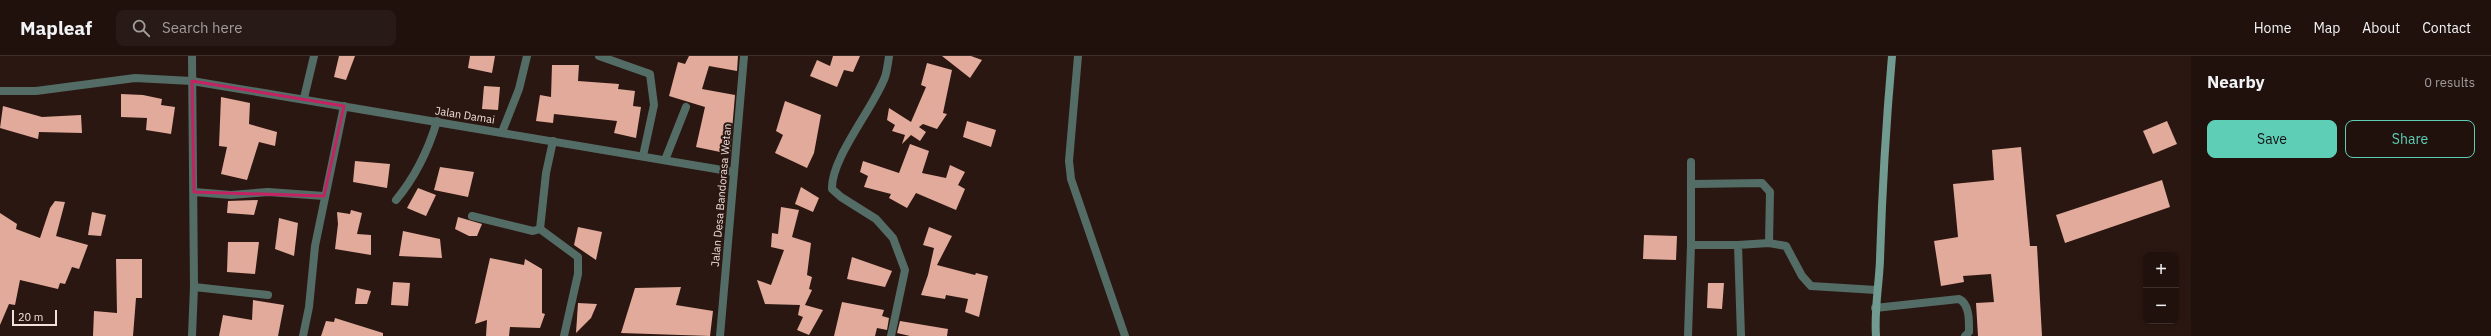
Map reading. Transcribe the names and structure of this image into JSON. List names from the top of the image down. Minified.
{"streets":{"street":["Jalan Damai","Jalan Desa Bandorasa Wetan"]},"crossings":[["Jalan Damai","Jalan Desa Bandorasa Wetan"]],"scale_bar":"20 m","page":{"header":"Mapleaf","search":"Search here","nav":["Home","Map","About","Contact"],"heading":["Nearby","0 results"],"buttons":["Save","Share"],"map_buttons":["+","−"],"scale":"20 m"}}
